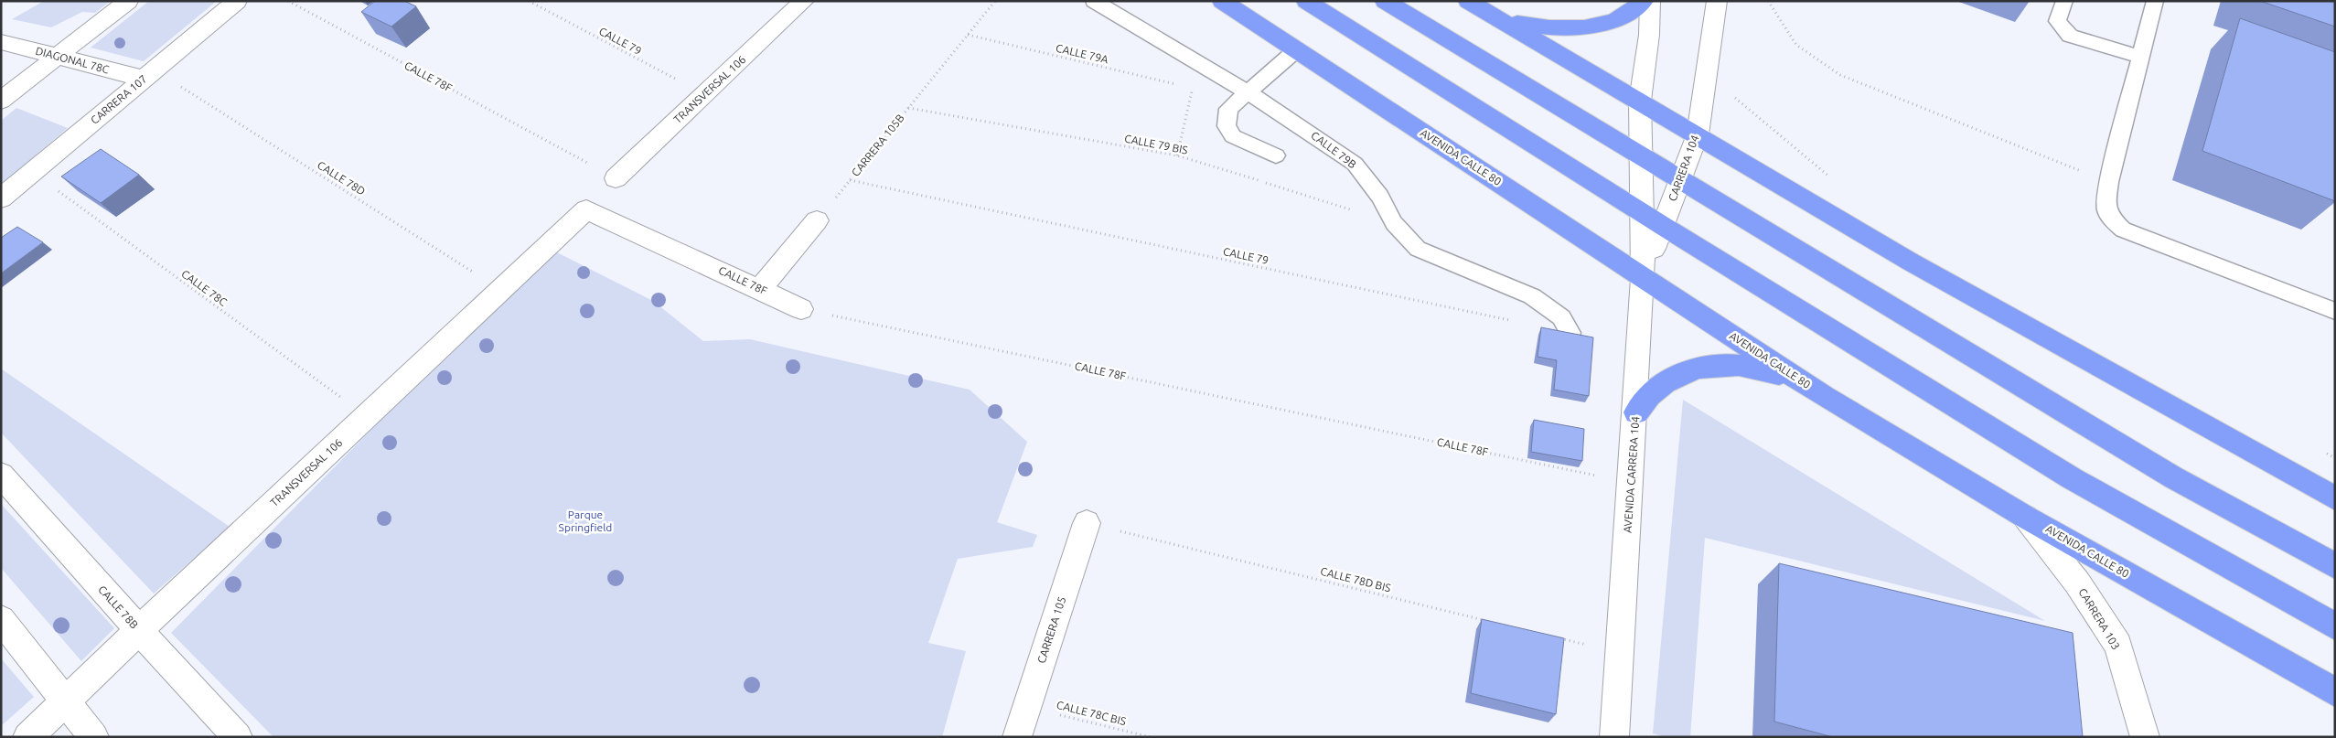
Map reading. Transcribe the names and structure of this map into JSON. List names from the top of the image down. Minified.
{"streets":{"highway":["AVENIDA CALLE 80"],"street":["DIAGONAL 78C","CALLE 78F","TRANSVERSAL 106","CARRERA 107","CARRERA 104","AVENIDA CARRERA 104","CALLE 78B","CARRERA 103","CARRERA 105"],"lane":["CALLE 79B"],"path":["CALLE 79","CALLE 79A","CALLE 79 BIS","CARRERA 105B","CALLE 78D","CALLE 78C","CALLE 78D BIS","CALLE 78C BIS"]},"crossings":[["CALLE 79","TRANSVERSAL 106"],["CALLE 79","CARRERA 105B"],["CALLE 79A","CARRERA 105B"],["DIAGONAL 78C","CARRERA 107"],["CALLE 78F","TRANSVERSAL 106"],["CALLE 78F","AVENIDA CARRERA 104"],["TRANSVERSAL 106","CALLE 78D"],["TRANSVERSAL 106","CALLE 78C"],["TRANSVERSAL 106","CALLE 78B"],["CARRERA 107","CALLE 78C"],["CALLE 79 BIS","CARRERA 105B"],["CALLE 79 BIS","CALLE 79B"],["AVENIDA CALLE 80","CARRERA 104"],["AVENIDA CALLE 80","AVENIDA CARRERA 104"],["AVENIDA CALLE 80","CARRERA 103"],["CARRERA 104","AVENIDA CARRERA 104"],["CALLE 78D BIS","CARRERA 105"],["CARRERA 105","CALLE 78C BIS"]],"parks":["Parque Springfield"]}
